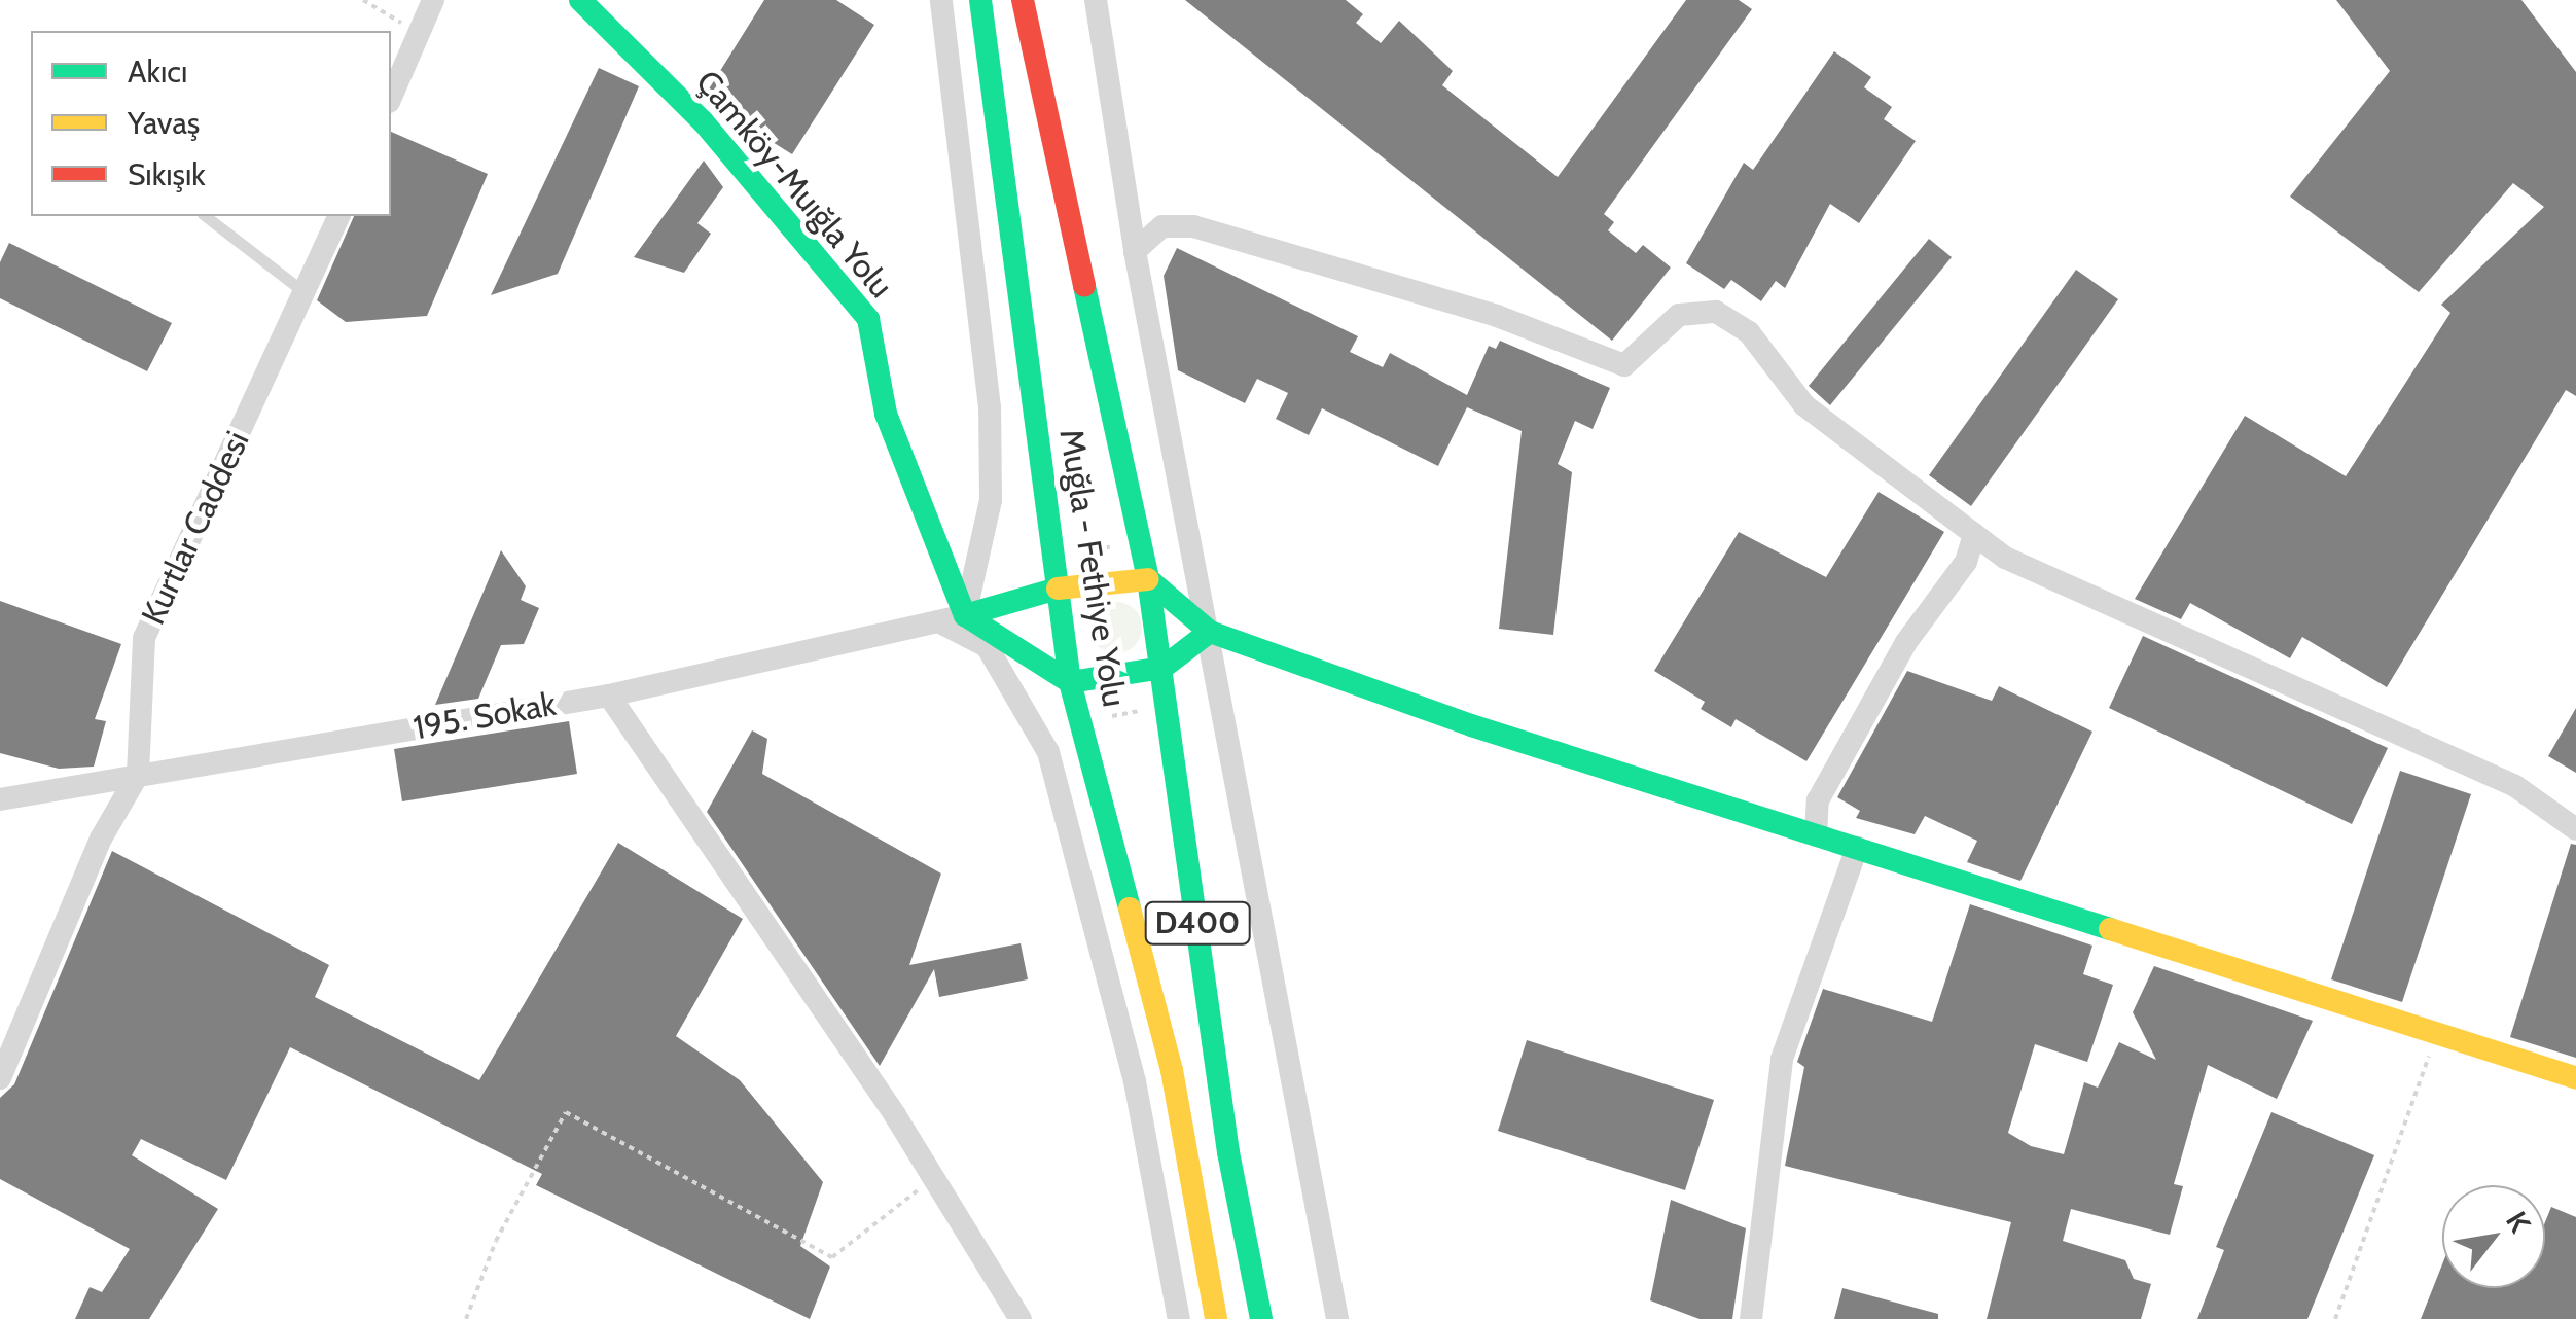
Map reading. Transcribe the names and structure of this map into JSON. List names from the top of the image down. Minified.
{"streets":{"main road":["Çamköy-Muığla Yolu","Muğla - Fethiye Yolu","D400"],"street":["Kurtlar Caddesi","195. Sokak"]},"crossings":[["Çamköy-Muığla Yolu","195. Sokak"],["Kurtlar Caddesi","195. Sokak"]],"legend":["Akıcı","Yavaş","Sıkışık"],"north":"top right"}
